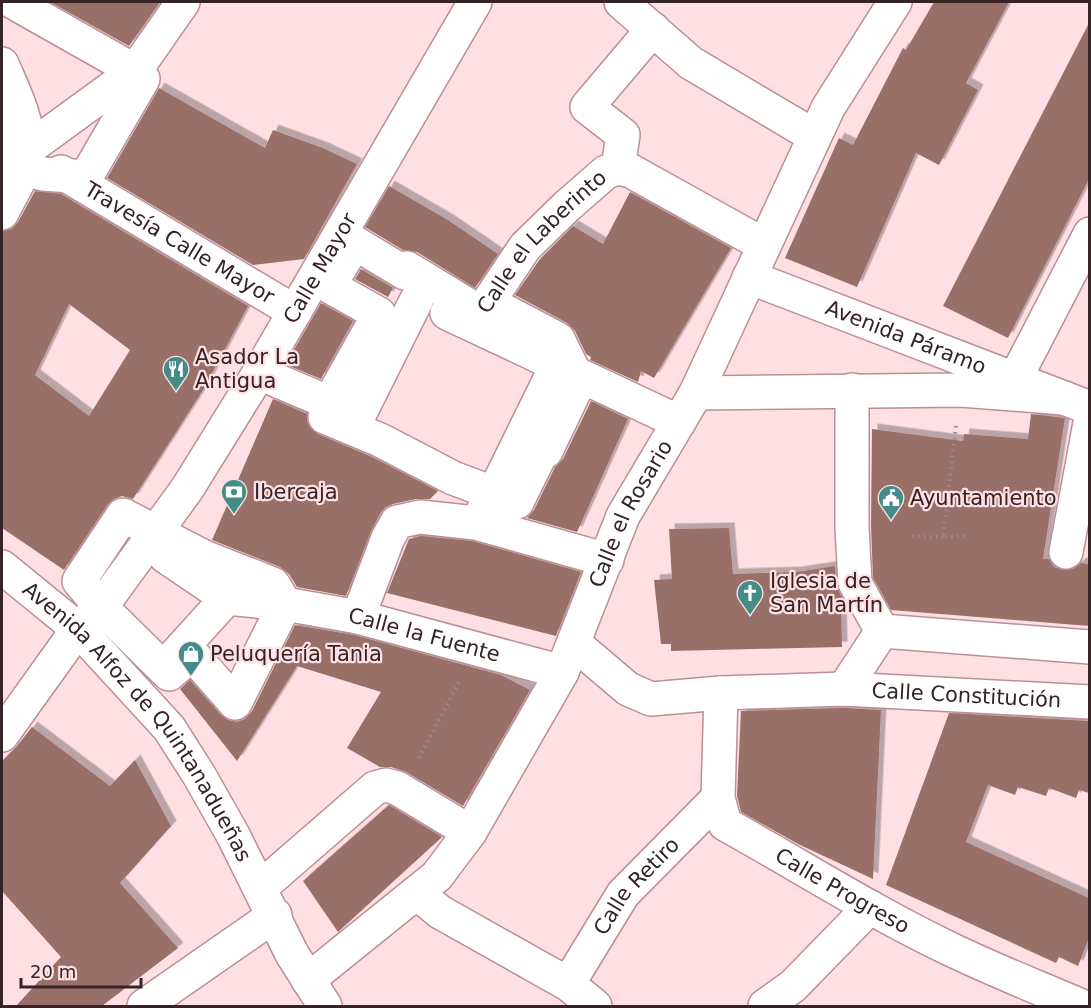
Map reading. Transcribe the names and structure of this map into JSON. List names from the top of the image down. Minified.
{"streets":{"street":["Travesía Calle Mayor","Calle el Laberinto","Calle Mayor","Avenida Páramo","Calle el Rosario","Calle la Fuente","Calle Constitución","Avenida Alfoz de Quintanadueñas","Calle Retiro","Calle Progreso"]},"crossings":[["Travesía Calle Mayor","Calle Mayor"],["Calle el Laberinto","Calle el Rosario"],["Avenida Páramo","Calle el Rosario"],["Calle el Rosario","Calle la Fuente"],["Calle el Rosario","Calle Constitución"],["Calle el Rosario","Avenida Alfoz de Quintanadueñas"],["Calle la Fuente","Calle Constitución"],["Calle Constitución","Calle Progreso"],["Calle Retiro","Calle Progreso"]],"places":{"restaurant":["Asador La Antigua"],"bank":["Ibercaja"],"public building":["Ayuntamiento"],"church":["Iglesia de San Martín"],"shop":["Peluquería Tania"]},"scale_bar":"20 m"}
